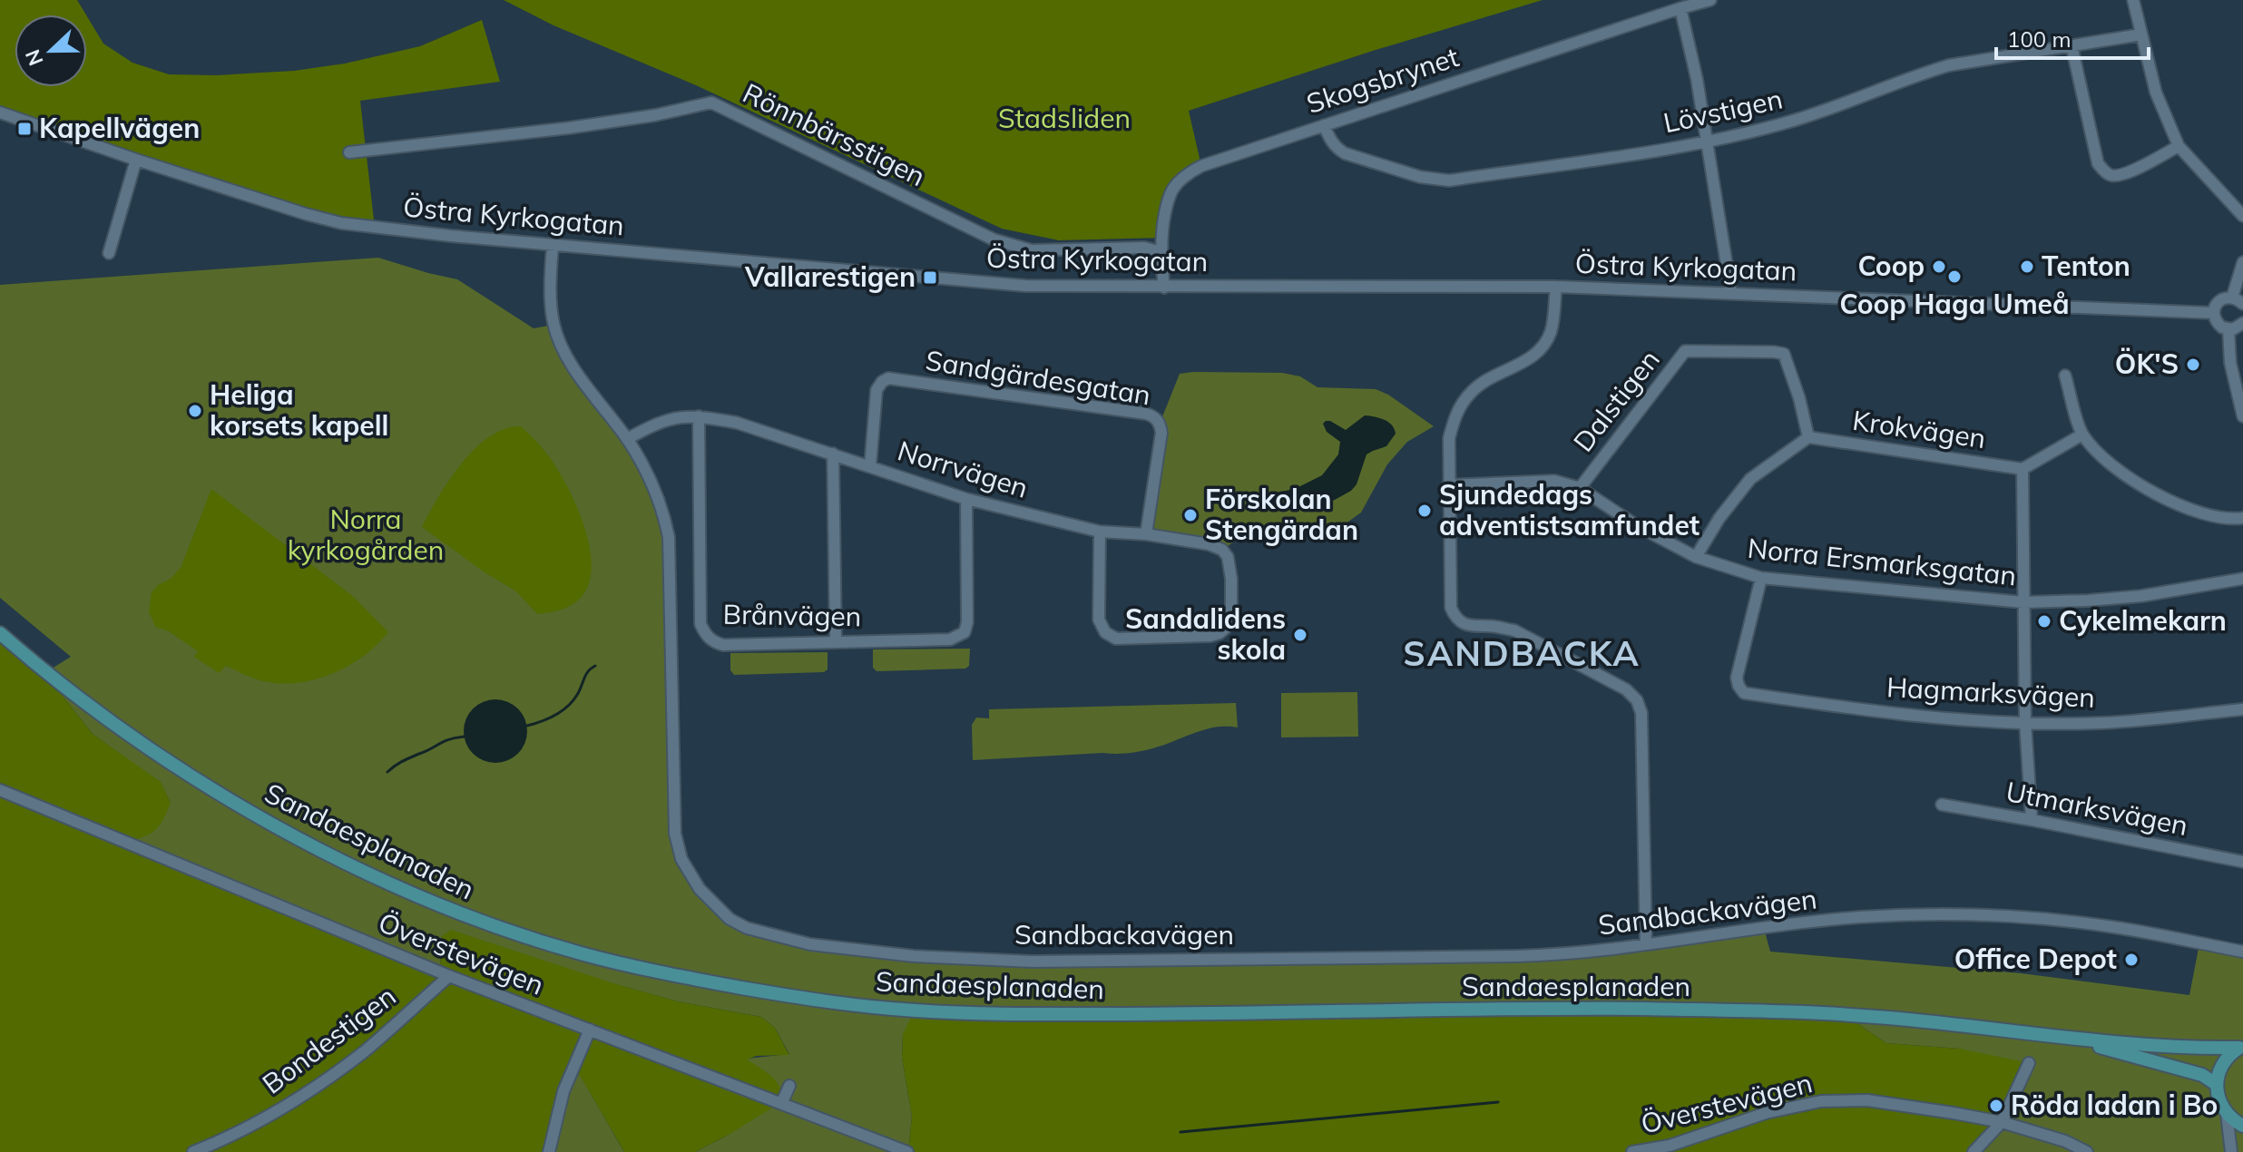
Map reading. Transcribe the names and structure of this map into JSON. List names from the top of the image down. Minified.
{"streets":{"main road":["Sandaesplanaden"],"street":["Skogsbrynet","Lövstigen","Rönnbärsstigen","Östra Kyrkogatan","Sandgärdesgatan","Dalstigen","Krokvägen","Norrvägen","Norra Ersmarksgatan","Brånvägen","Hagmarksvägen","Utmarksvägen","Sandbackavägen","Överstevägen","Bondestigen"]},"crossings":[["Skogsbrynet","Lövstigen"],["Skogsbrynet","Rönnbärsstigen"],["Skogsbrynet","Östra Kyrkogatan"],["Östra Kyrkogatan","Sandbackavägen"],["Sandgärdesgatan","Norrvägen"],["Dalstigen","Krokvägen"],["Dalstigen","Norra Ersmarksgatan"],["Norrvägen","Brånvägen"],["Norrvägen","Sandbackavägen"],["Norra Ersmarksgatan","Hagmarksvägen"],["Överstevägen","Bondestigen"]],"districts":["SANDBACKA"],"parks":["Stadsliden","Norra kyrkogården"],"places":{"transit":["Kapellvägen","Vallarestigen"],"other":["Coop","Tenton","Coop Haga Umeå","ÖK'S","Heliga korsets kapell","Sjundedags adventistsamfundet","Förskolan Stengärdan","Cykelmekarn","Sandalidens skola","Office Depot","Röda ladan i Bo"]},"scale_bar":"100 m","north":"left"}
